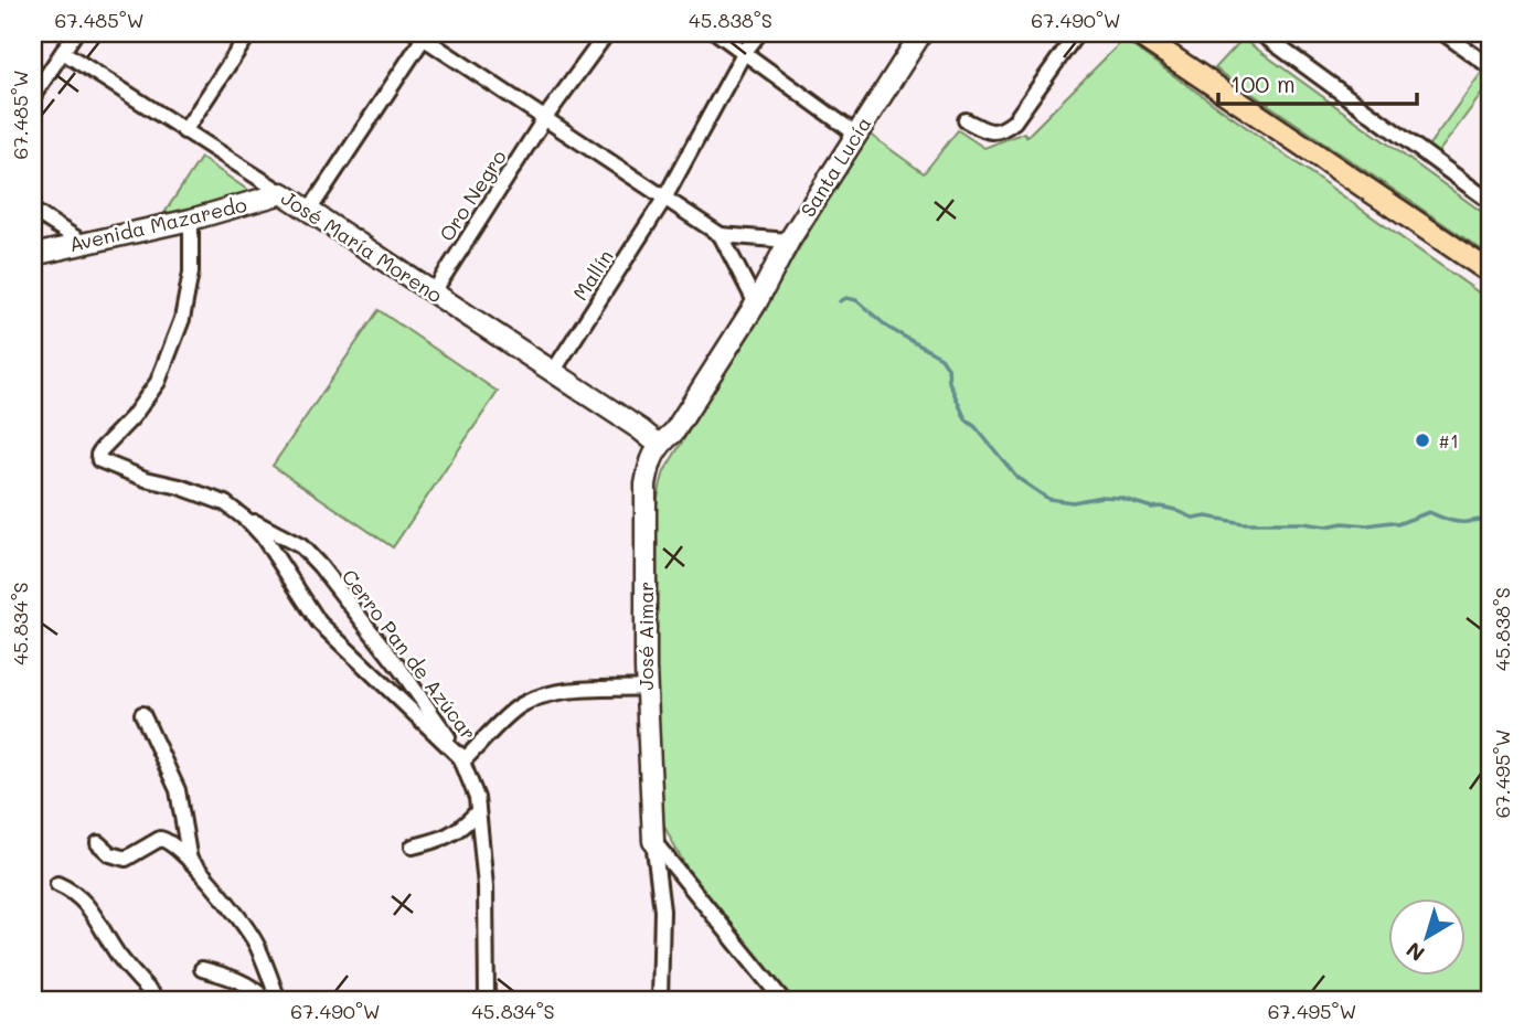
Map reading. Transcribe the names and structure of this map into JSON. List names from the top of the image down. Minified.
{"streets":{"street":["Santa Lucía","Oro Negro","Avenida Mazaredo","José María Moreno","Mallín","José Aimar","Cerro Pan de Azúcar"]},"crossings":[["Santa Lucía","José Aimar"],["Oro Negro","José María Moreno"],["Avenida Mazaredo","José María Moreno"],["Avenida Mazaredo","Cerro Pan de Azúcar"],["José María Moreno","Mallín"],["José María Moreno","José Aimar"]],"places":["#1"],"scale_bar":"100 m","north":"bottom left","coordinates":["67.485°W","45.838°S","67.490°W","45.834°S","67.495°W"]}
